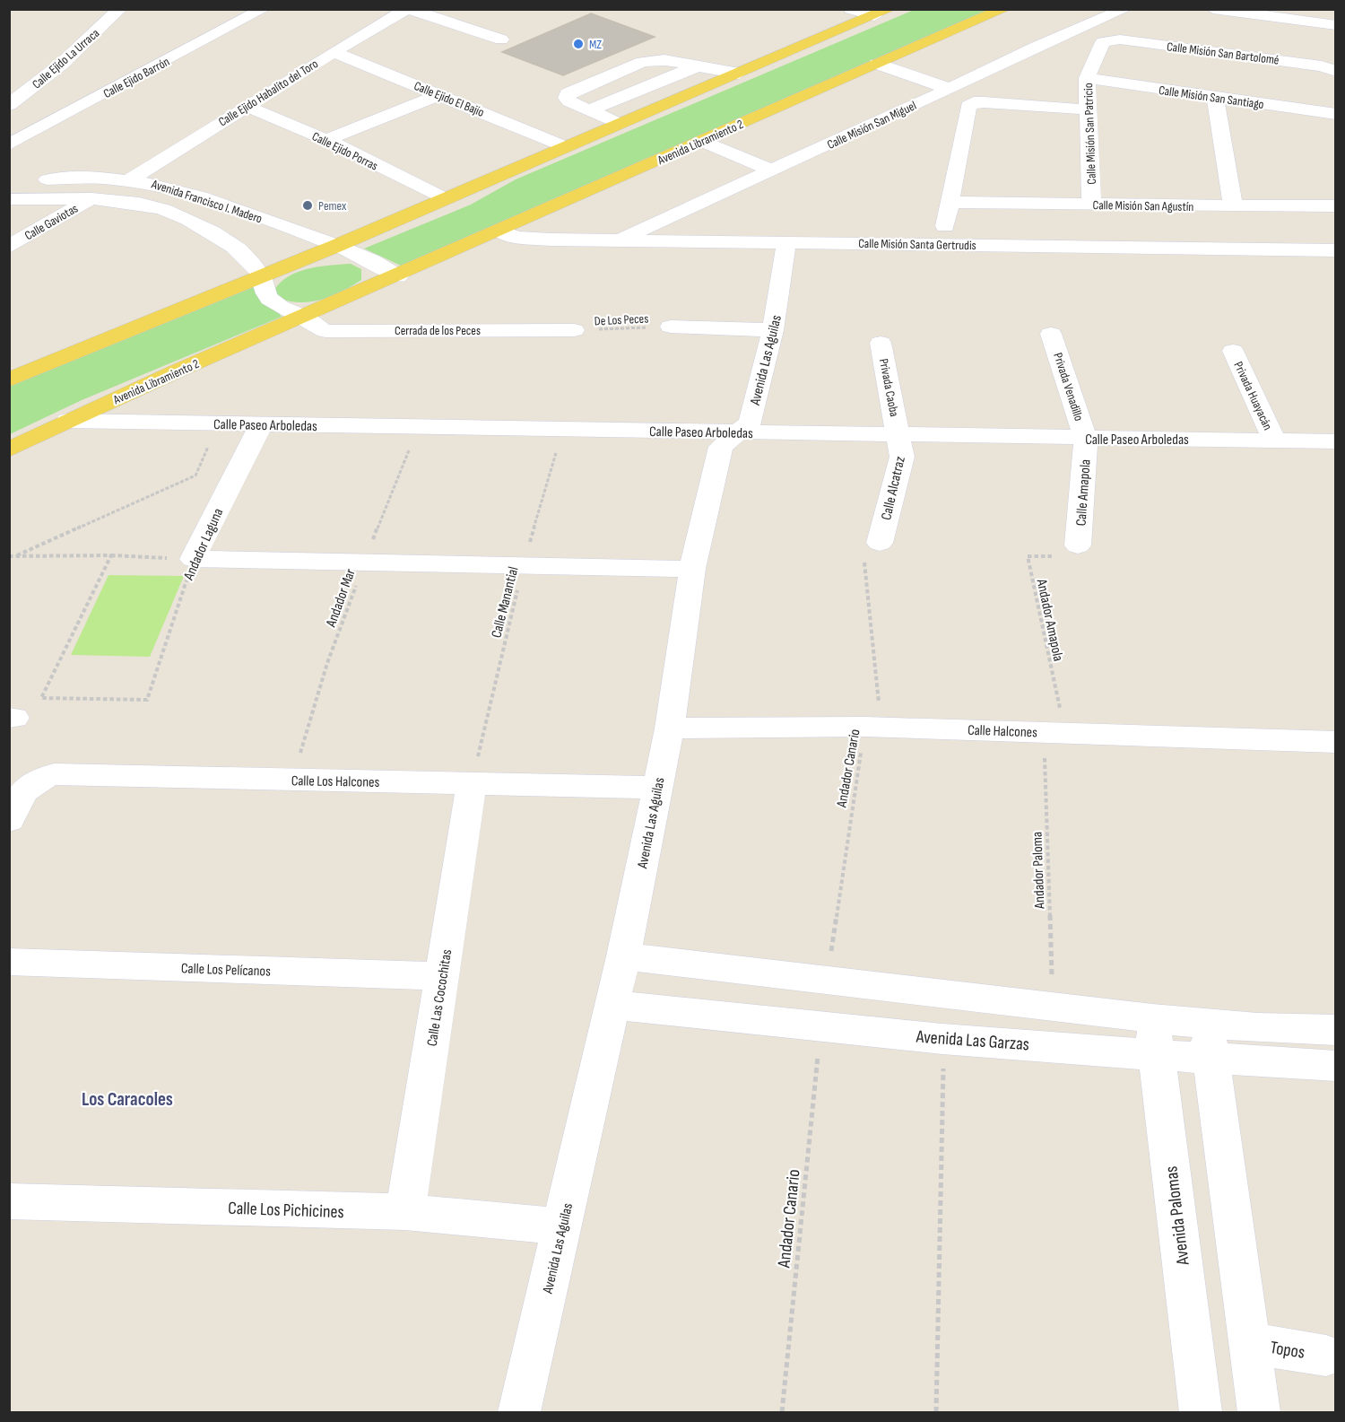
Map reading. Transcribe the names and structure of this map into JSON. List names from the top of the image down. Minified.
{"streets":{"main road":["Avenida Libramiento 2"],"street":["Calle Misión San Bartolomé","Calle Ejido La Urraca","Calle Ejido Barrón","Calle Ejido Habalito del Toro","Calle Misión San Santiago","Calle Ejido El Bajío","Calle Misión San Miguel","Calle Misión San Patricio","Calle Ejido Porras","Avenida Francisco I. Madero","Calle Misión San Agustín","Calle Gaviotas","Calle Misión Santa Gertrudis","Cerrada de los Peces","Avenida Las Aguilas","Privada Venadillo","Privada Caoba","Privada Huayacán","Calle Paseo Arboledas","Calle Alcatraz","Calle Amapola","Andador Laguna","Calle Halcones","Calle Los Halcones","Calle Los Pelícanos","Calle Las Cocochitas","Avenida Las Garzas","Calle Los Pichicines","Avenida Palomas","Topos"],"path":["De Los Peces","Andador Mar","Calle Manantial","Andador Amapola","Andador Canario","Andador Paloma"]},"crossings":[["Calle Misión San Bartolomé","Calle Misión San Patricio"],["Calle Ejido Habalito del Toro","Calle Ejido El Bajío"],["Calle Ejido Habalito del Toro","Calle Ejido Porras"],["Calle Ejido Habalito del Toro","Avenida Francisco I. Madero"],["Calle Misión San Santiago","Calle Misión San Patricio"],["Calle Misión San Miguel","Calle Misión Santa Gertrudis"],["Calle Misión San Patricio","Calle Misión San Agustín"],["Avenida Libramiento 2","Calle Misión Santa Gertrudis"],["Avenida Libramiento 2","Cerrada de los Peces"],["Avenida Libramiento 2","Calle Paseo Arboledas"],["Avenida Francisco I. Madero","Calle Gaviotas"],["Calle Misión Santa Gertrudis","Avenida Las Aguilas"],["De Los Peces","Cerrada de los Peces"],["Avenida Las Aguilas","Calle Paseo Arboledas"],["Avenida Las Aguilas","Calle Halcones"],["Avenida Las Aguilas","Calle Los Halcones"],["Avenida Las Aguilas","Avenida Las Garzas"],["Avenida Las Aguilas","Calle Los Pichicines"],["Privada Venadillo","Calle Paseo Arboledas"],["Privada Venadillo","Calle Amapola"],["Privada Caoba","Calle Paseo Arboledas"],["Privada Caoba","Calle Alcatraz"],["Privada Huayacán","Calle Paseo Arboledas"],["Calle Paseo Arboledas","Calle Alcatraz"],["Calle Paseo Arboledas","Calle Amapola"],["Calle Paseo Arboledas","Andador Laguna"],["Calle Paseo Arboledas","Andador Mar"],["Calle Paseo Arboledas","Calle Manantial"],["Calle Alcatraz","Andador Canario"],["Andador Mar","Calle Los Halcones"],["Calle Manantial","Calle Los Halcones"],["Calle Manantial","Calle Las Cocochitas"],["Andador Amapola","Calle Halcones"],["Andador Amapola","Andador Paloma"],["Calle Halcones","Andador Canario"],["Calle Halcones","Andador Paloma"],["Andador Canario","Avenida Las Garzas"],["Calle Los Halcones","Calle Las Cocochitas"],["Andador Paloma","Avenida Las Garzas"],["Calle Los Pelícanos","Calle Las Cocochitas"],["Calle Las Cocochitas","Calle Los Pichicines"],["Avenida Las Garzas","Avenida Palomas"]],"districts":["Los Caracoles"],"places":["MZ","Pemex"]}
